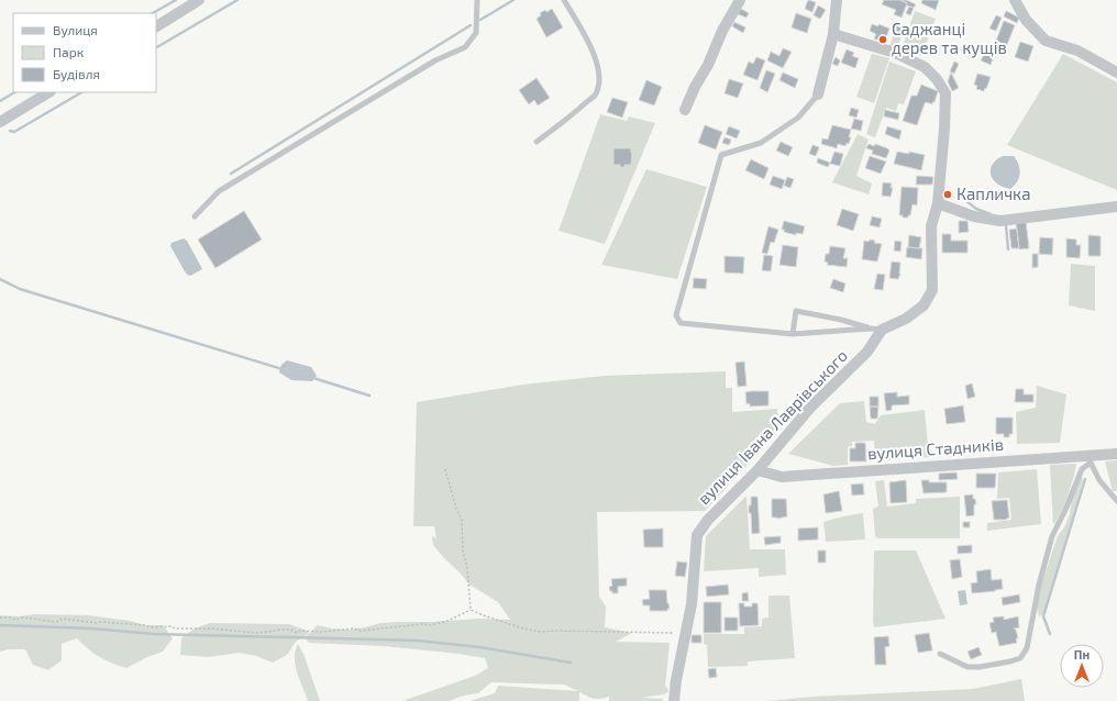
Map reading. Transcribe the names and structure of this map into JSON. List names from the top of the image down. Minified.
{"streets":{"street":["вулиця Івана Лаврівського","вулиця Стадників"]},"crossings":[["вулиця Івана Лаврівського","вулиця Стадників"]],"places":["Саджанці дерев та кущів","Капличка"],"legend":["Вулиця","Парк","Будівля"],"north":"top"}
